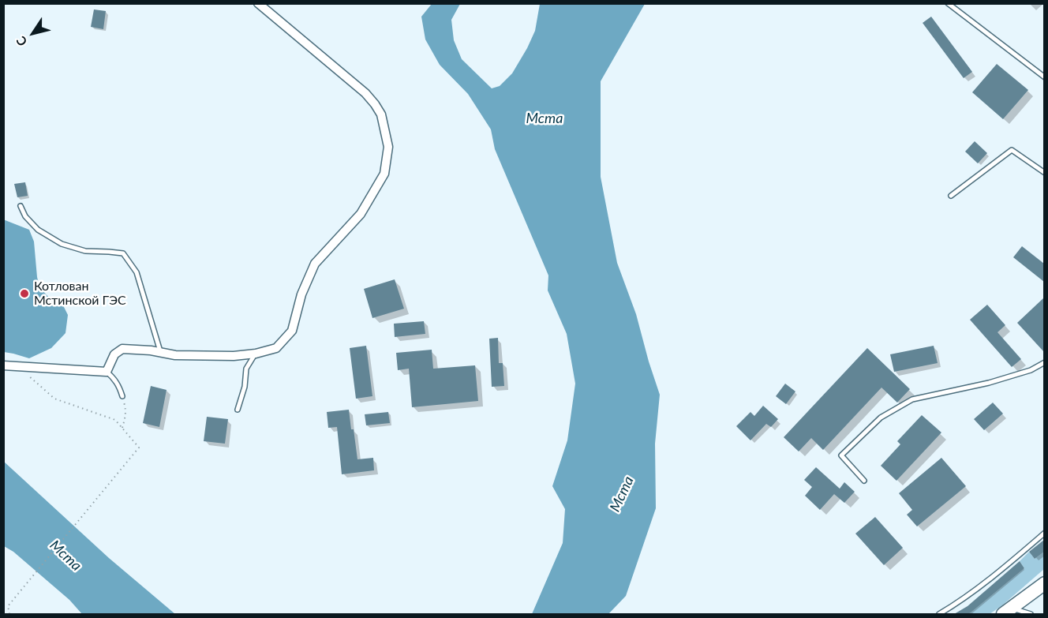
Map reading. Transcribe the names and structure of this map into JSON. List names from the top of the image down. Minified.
{"water":["Мста"],"places":["Котлован Мстинской ГЭС"],"north":"bottom left"}
